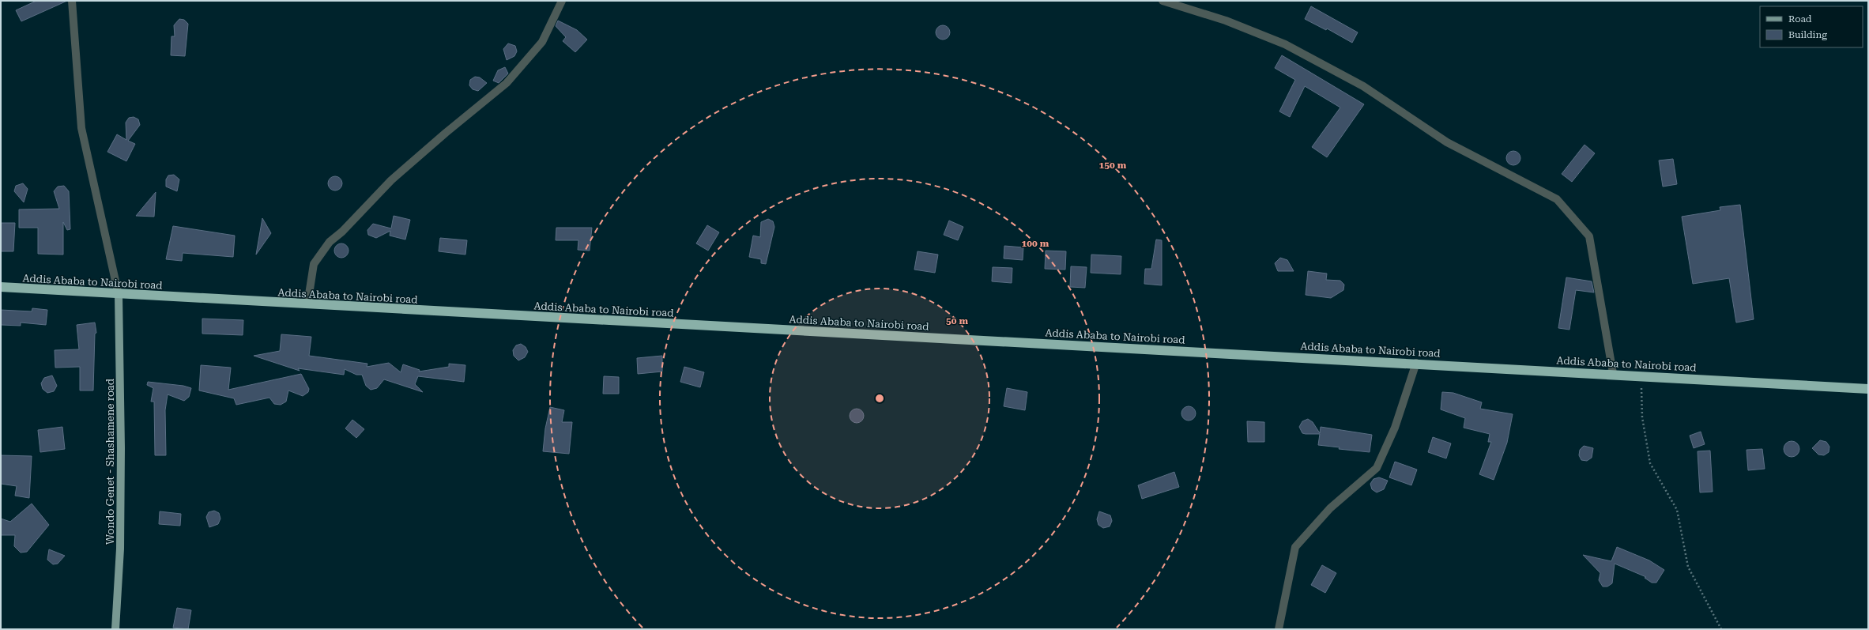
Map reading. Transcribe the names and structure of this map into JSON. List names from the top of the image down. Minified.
{"streets":{"highway":["Addis Ababa to Nairobi road"],"main road":["Wondo Genet - Shashamene road"]},"crossings":[["Addis Ababa to Nairobi road","Wondo Genet - Shashamene road"]],"legend":["Road","Building"],"rings":["150 m","100 m","50 m"]}
